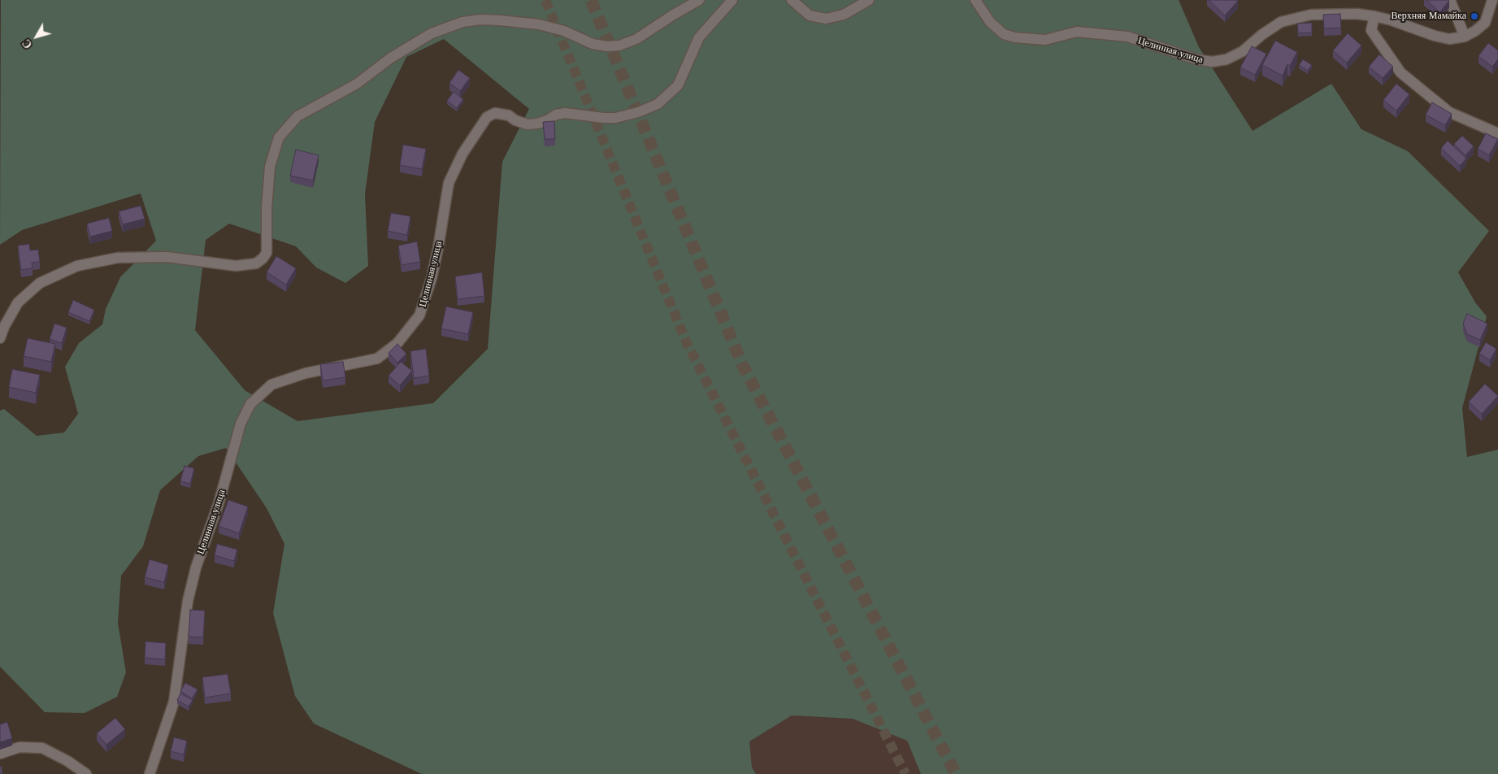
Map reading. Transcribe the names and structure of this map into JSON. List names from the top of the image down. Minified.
{"streets":{"street":["Целинная улица"]},"places":["Верхняя Мамайка"],"north":"bottom left"}
